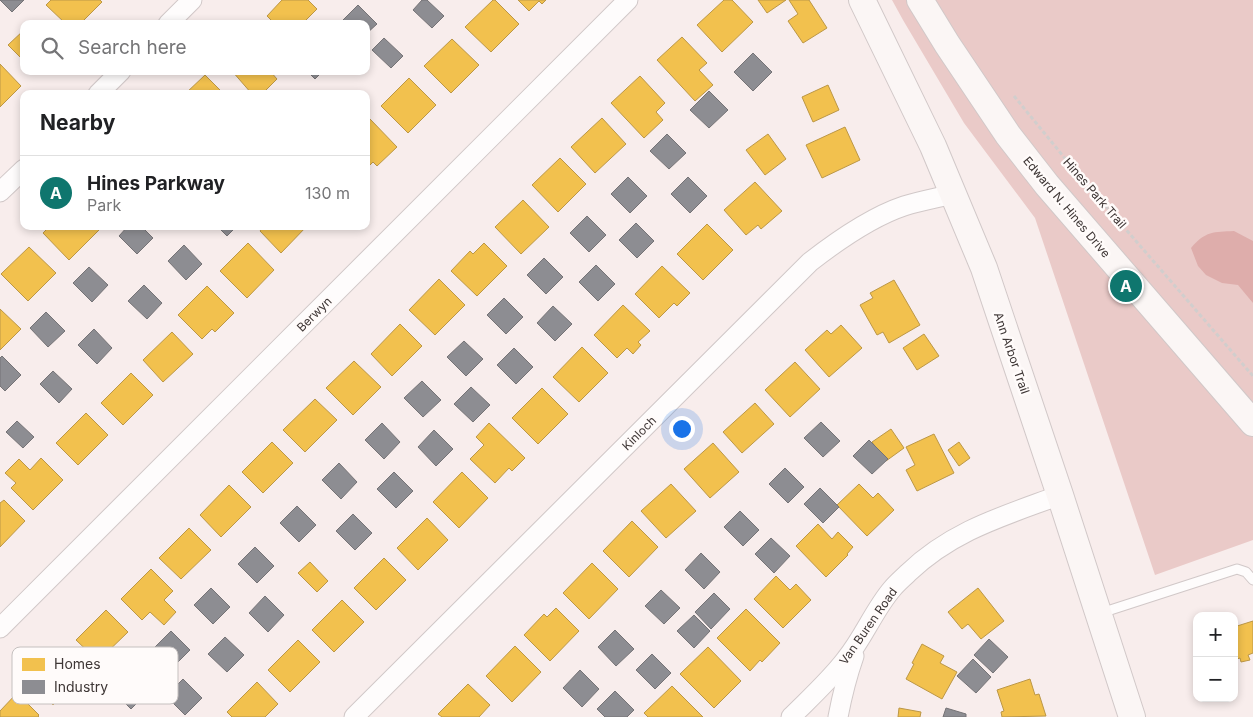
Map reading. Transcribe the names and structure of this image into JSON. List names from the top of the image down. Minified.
{"streets":{"street":["Edward N. Hines Drive","Berwyn","Ann Arbor Trail","Kinloch","Van Buren Road"],"path":["Hines Park Trail"]},"crossings":[["Ann Arbor Trail","Kinloch"],["Ann Arbor Trail","Van Buren Road"]],"legend":["Homes","Industry"],"page":{"search":"Search here","heading":"Nearby","list":[{"mark":"A","name":"Hines Parkway","note":"Park","value":"130 m"}],"pins":"A","map_buttons":["+","−"]}}
